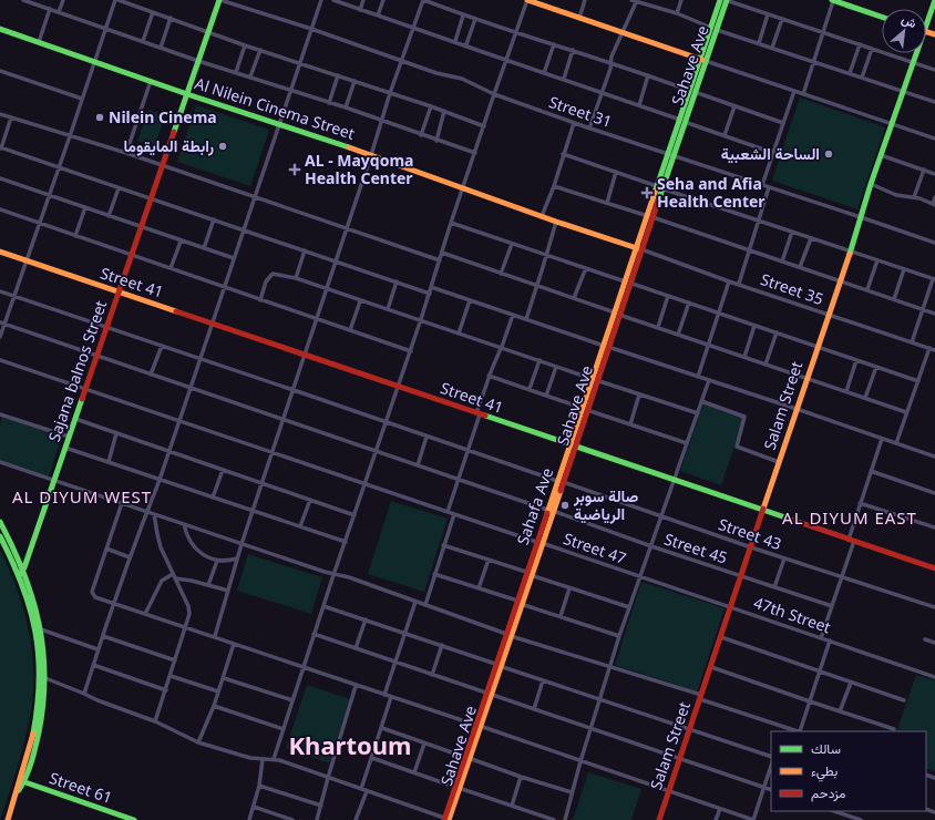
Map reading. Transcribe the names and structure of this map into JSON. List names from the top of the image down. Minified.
{"streets":{"street":["Sahave Ave","Al Nilein Cinema Street","Street 31","Street 41","Street 35","Sajana balnos Street","Salam Street","Street 43","Street 47","Street 45","47th Street","Street 61"]},"crossings":[["Sahave Ave","Al Nilein Cinema Street"],["Sahave Ave","Street 31"],["Sahave Ave","Street 41"],["Sahave Ave","Street 35"],["Sahave Ave","Street 43"],["Sahave Ave","Street 47"],["Sahave Ave","Street 45"],["Al Nilein Cinema Street","Street 35"],["Al Nilein Cinema Street","Sajana balnos Street"],["Street 31","Sajana balnos Street"],["Street 31","Salam Street"],["Street 41","Sajana balnos Street"],["Street 41","Salam Street"],["Street 35","Salam Street"],["Sajana balnos Street","Street 43"],["Sajana balnos Street","Street 47"],["Sajana balnos Street","Street 45"],["Salam Street","Street 43"],["Salam Street","Street 45"],["Salam Street","47th Street"],["Street 47","47th Street"]],"districts":["AL DIYUM WEST","AL DIYUM EAST","Khartoum"],"places":{"other":["Nilein Cinema","رابطة المايقوما","الساحة الشعبية","صالة سوبر الرياضية"],"health":["AL - Mayqoma Health Center","Seha and Afia Health Center"]},"legend":["سالك","بطيء","مزدحم"],"north":"top right"}
